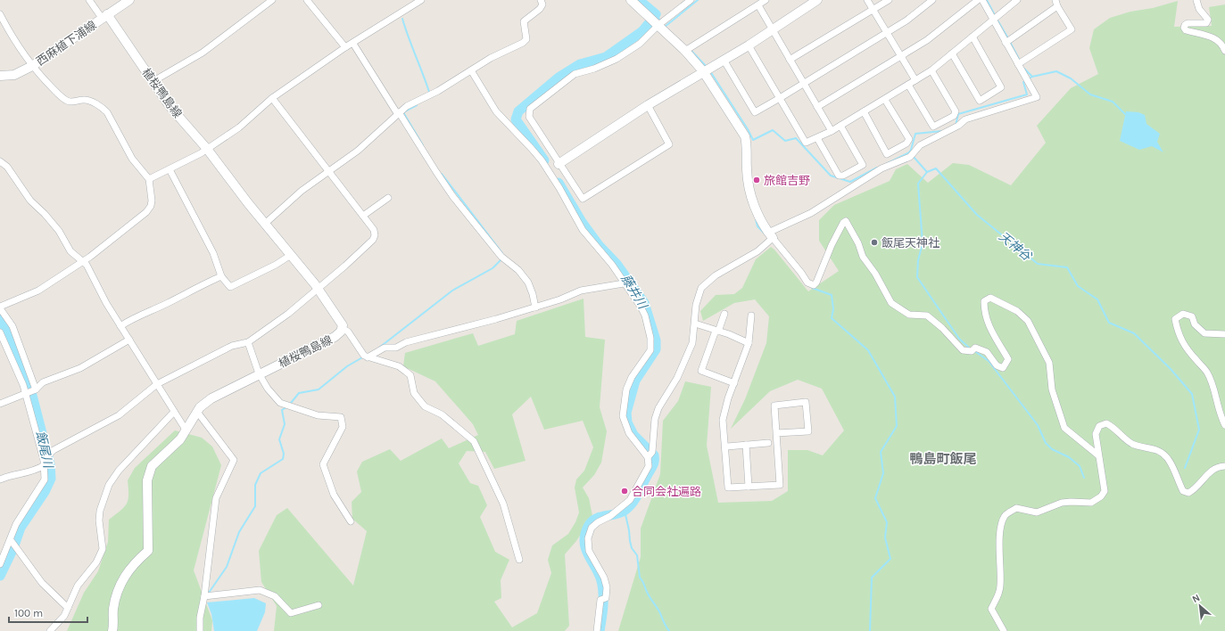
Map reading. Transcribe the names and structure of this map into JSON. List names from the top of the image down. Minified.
{"streets":{"main road":["西麻植下浦線","植桜鴨島線"]},"crossings":[["西麻植下浦線","植桜鴨島線"]],"districts":["鴨島町飯尾"],"water":["天神谷","藤井川","飯尾川"],"places":["旅館吉野","飯尾天神社","合同会社遍路"],"scale_bar":"100 m","north":"top left"}
